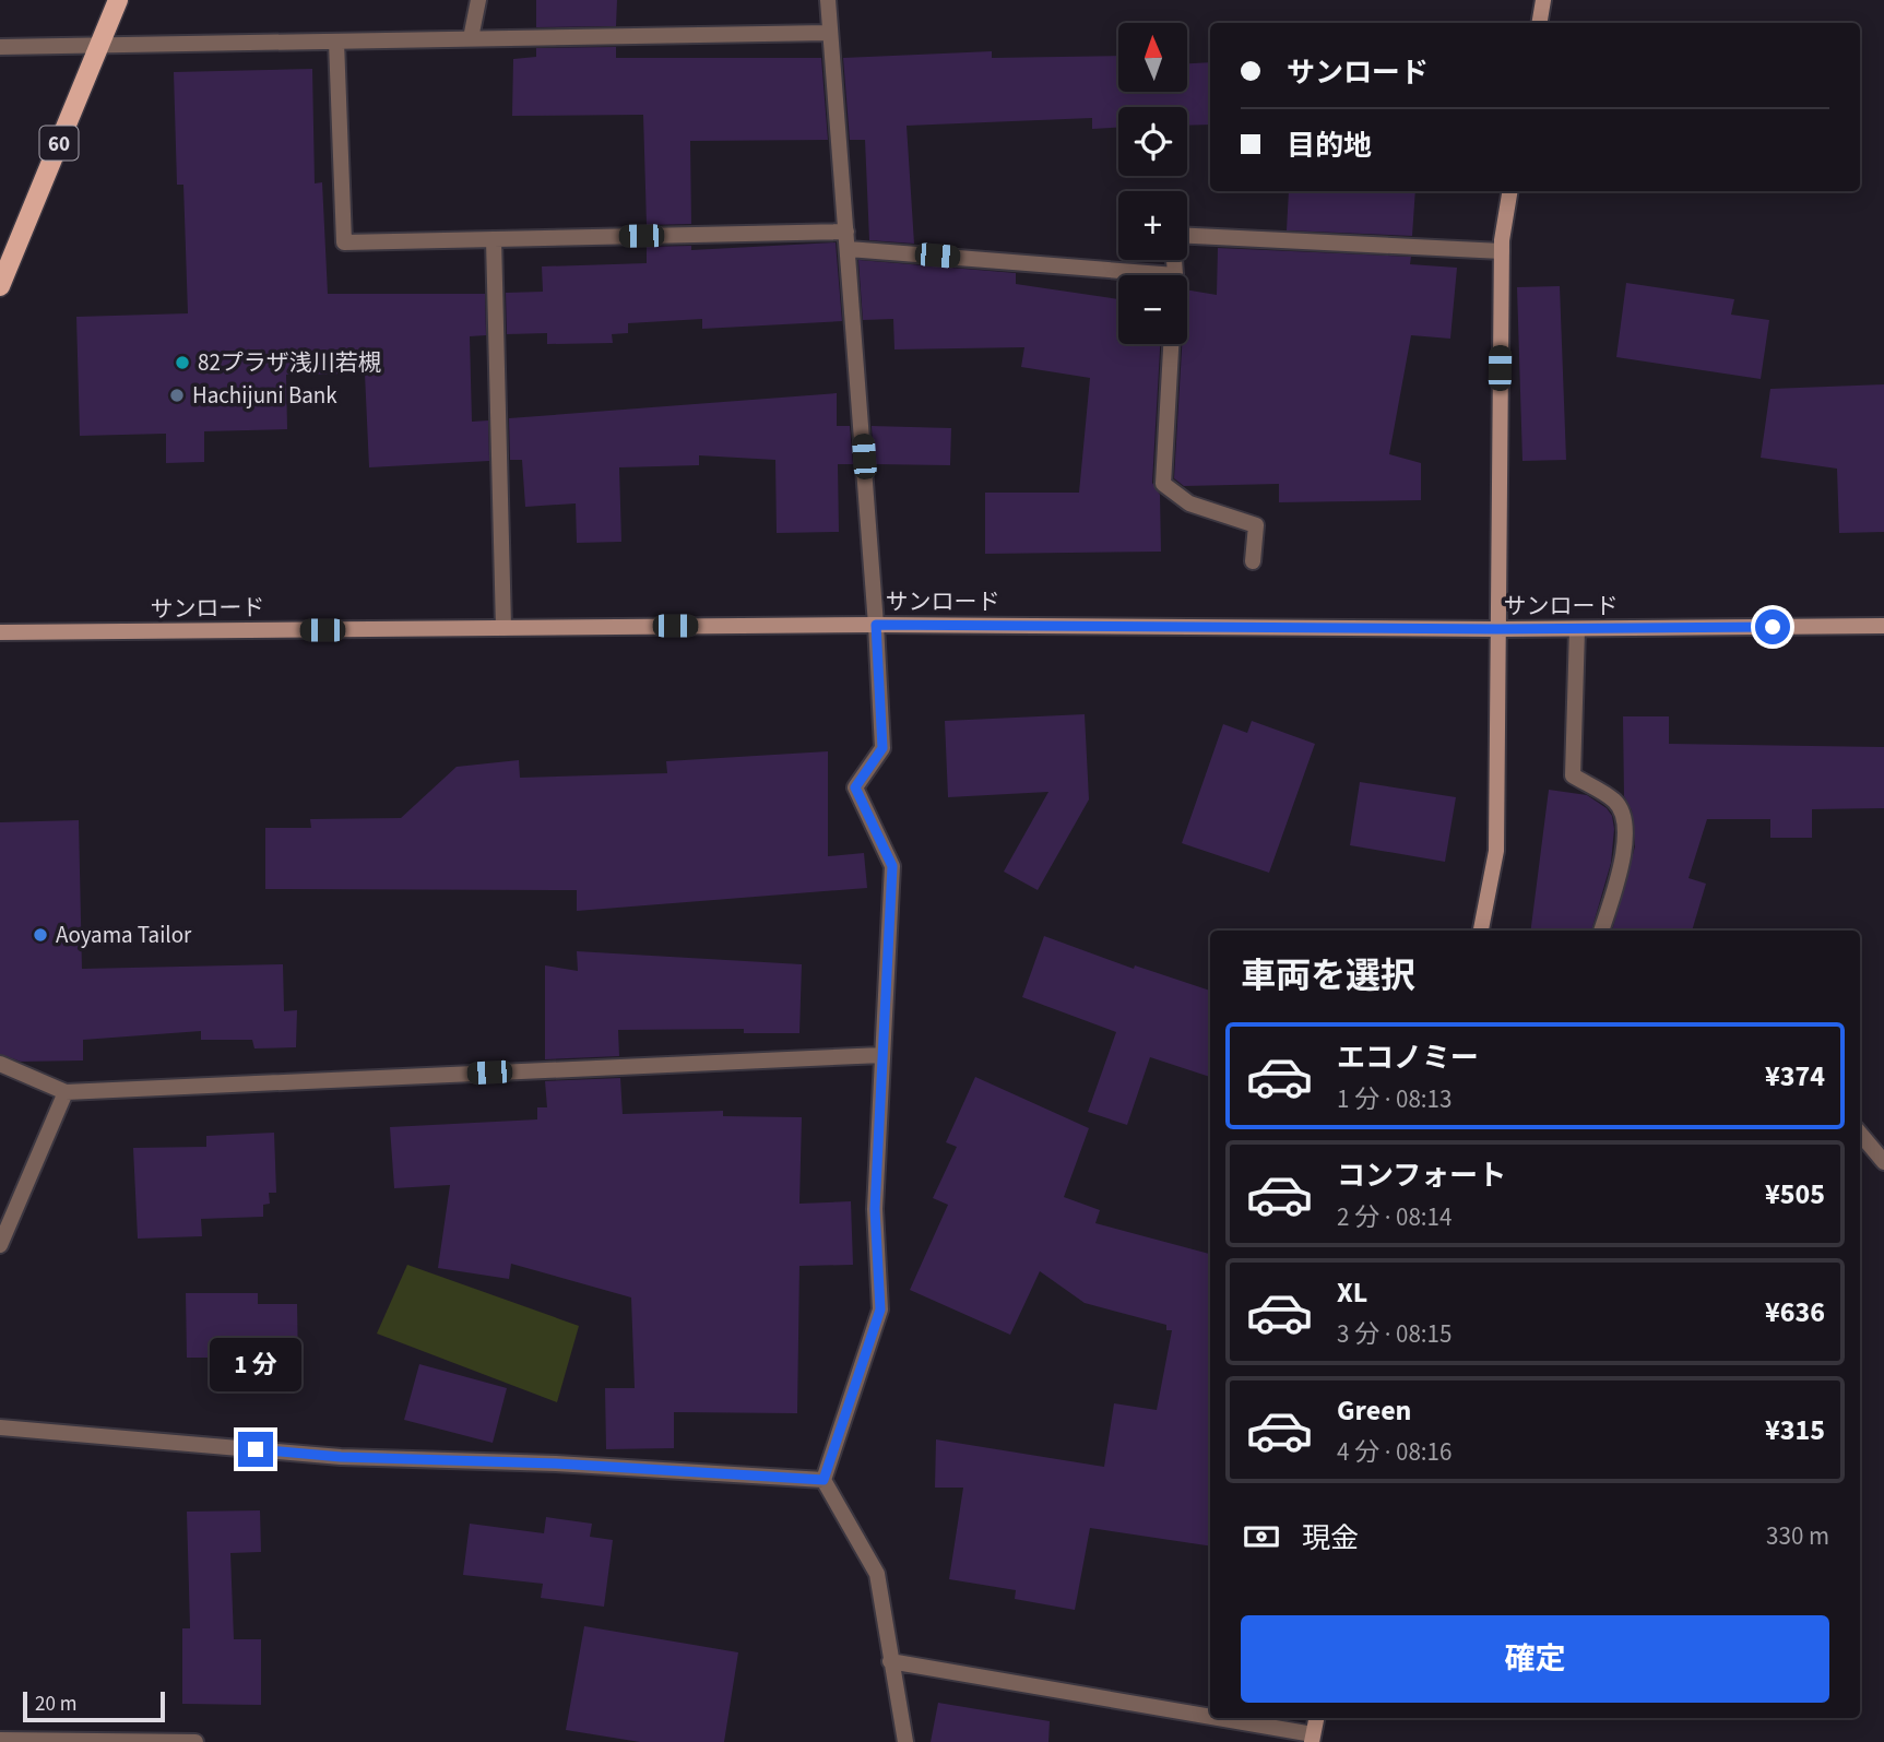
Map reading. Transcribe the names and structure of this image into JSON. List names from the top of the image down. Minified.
{"streets":{"main road":["60"],"street":["サンロード"]},"places":["82プラザ浅川若槻","Hachijuni Bank","Aoyama Tailor"],"scale_bar":"20 m","north":"top","page":{"map_buttons":["+","−"],"banner":["サンロード","目的地"],"heading":"車両を選択","list":[{"name":"エコノミー","note":"1 分 · 08:13","value":"¥374"},{"name":"コンフォート","note":"2 分 · 08:14","value":"¥505"},{"name":"XL","note":"3 分 · 08:15","value":"¥636"},{"name":"Green","note":"4 分 · 08:16","value":"¥315"}],"bubble":"1 分","pay":["現金","330 m"],"buttons":"確定","scale":"20 m"}}
